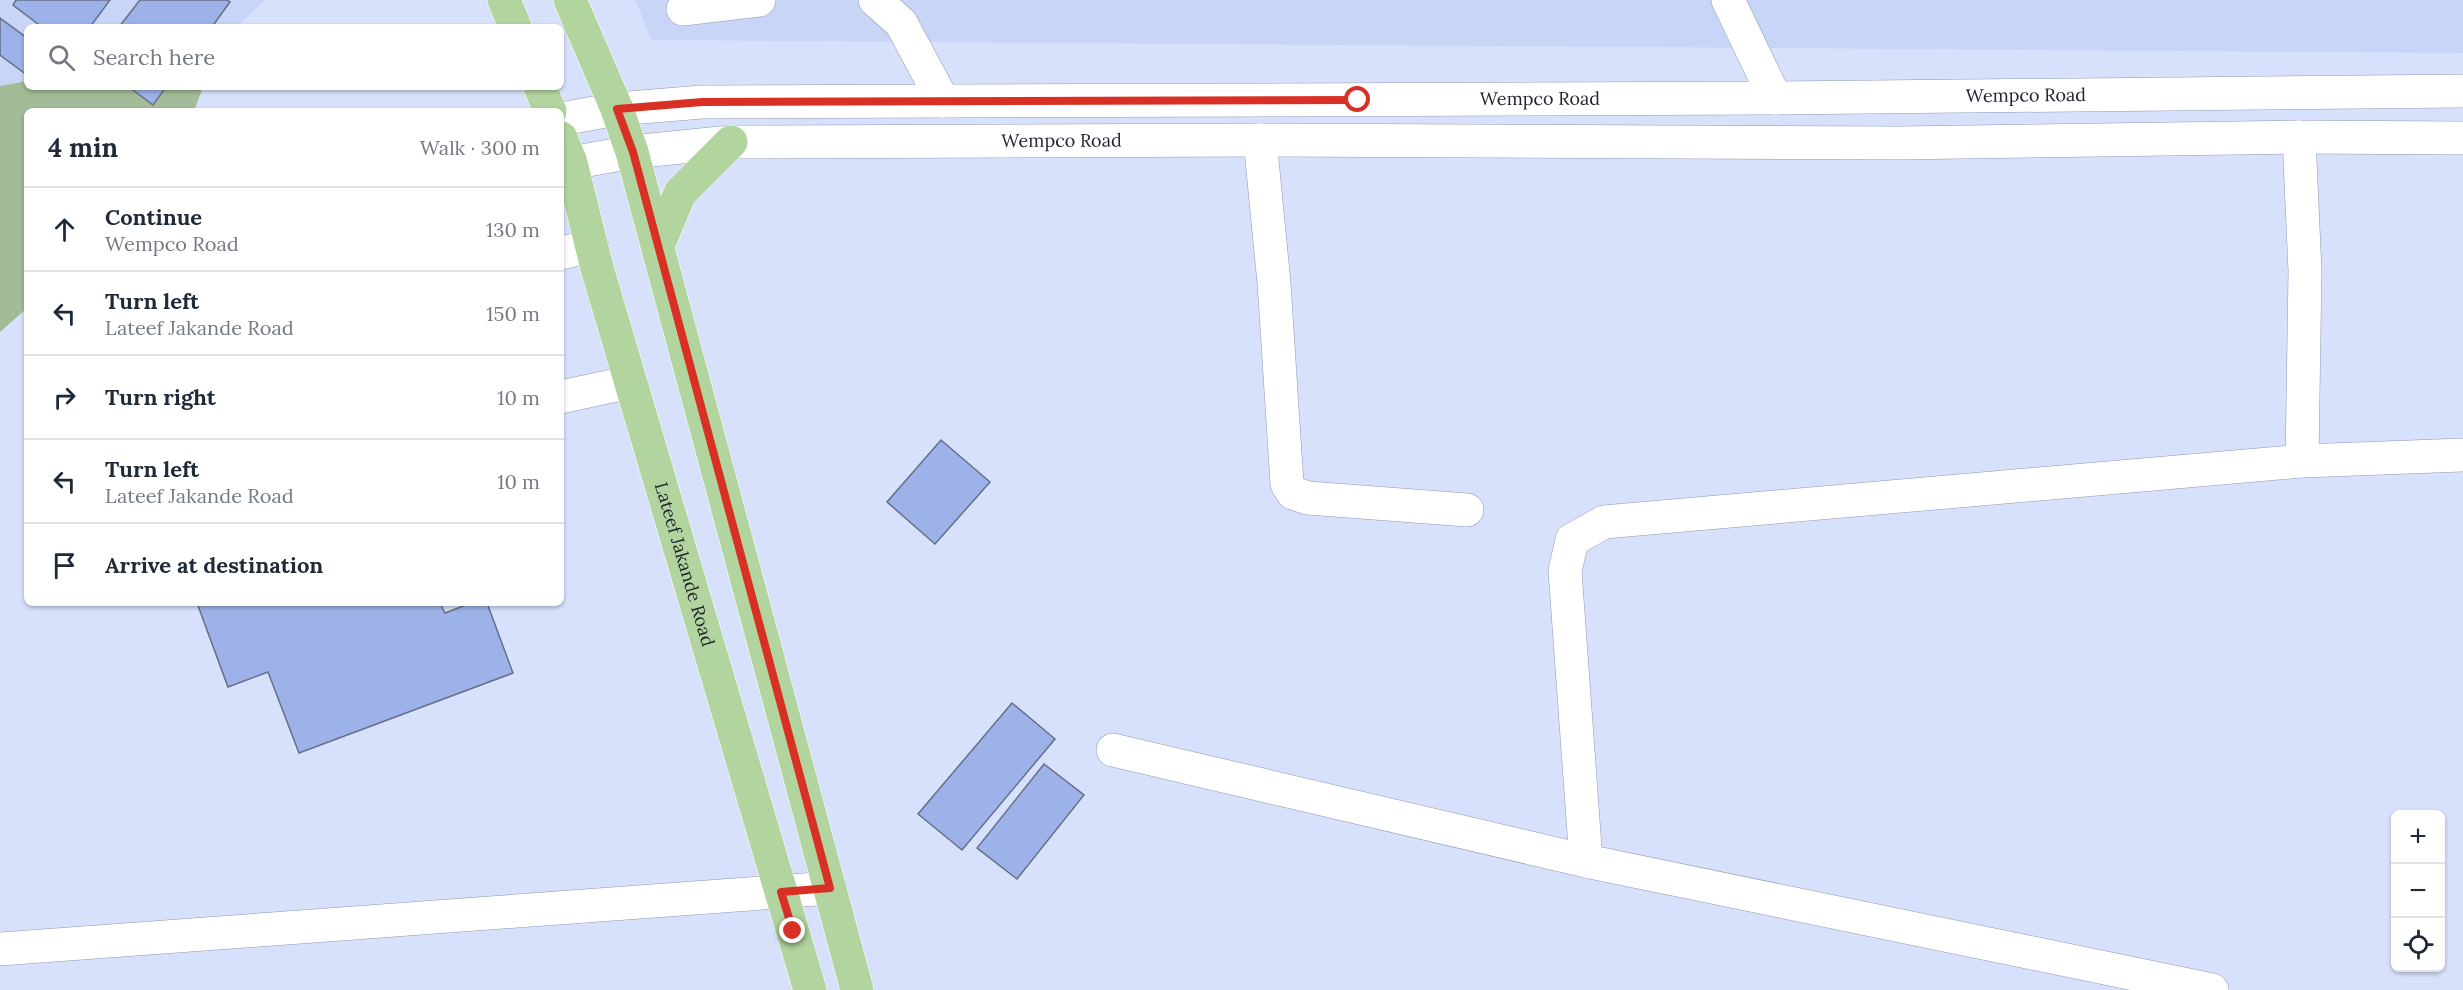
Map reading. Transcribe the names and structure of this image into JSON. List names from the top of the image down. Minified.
{"streets":{"main road":["Lateef Jakande Road"],"street":["Wempco Road"]},"crossings":[["Wempco Road","Lateef Jakande Road"]],"page":{"search":"Search here","heading":["4 min","Walk · 300 m"],"list":[["Continue","Wempco Road","130 m"],["Turn left","Lateef Jakande Road","150 m"],["Turn right","10 m"],["Turn left","Lateef Jakande Road","10 m"],"Arrive at destination"],"map_buttons":["+","−"]}}
